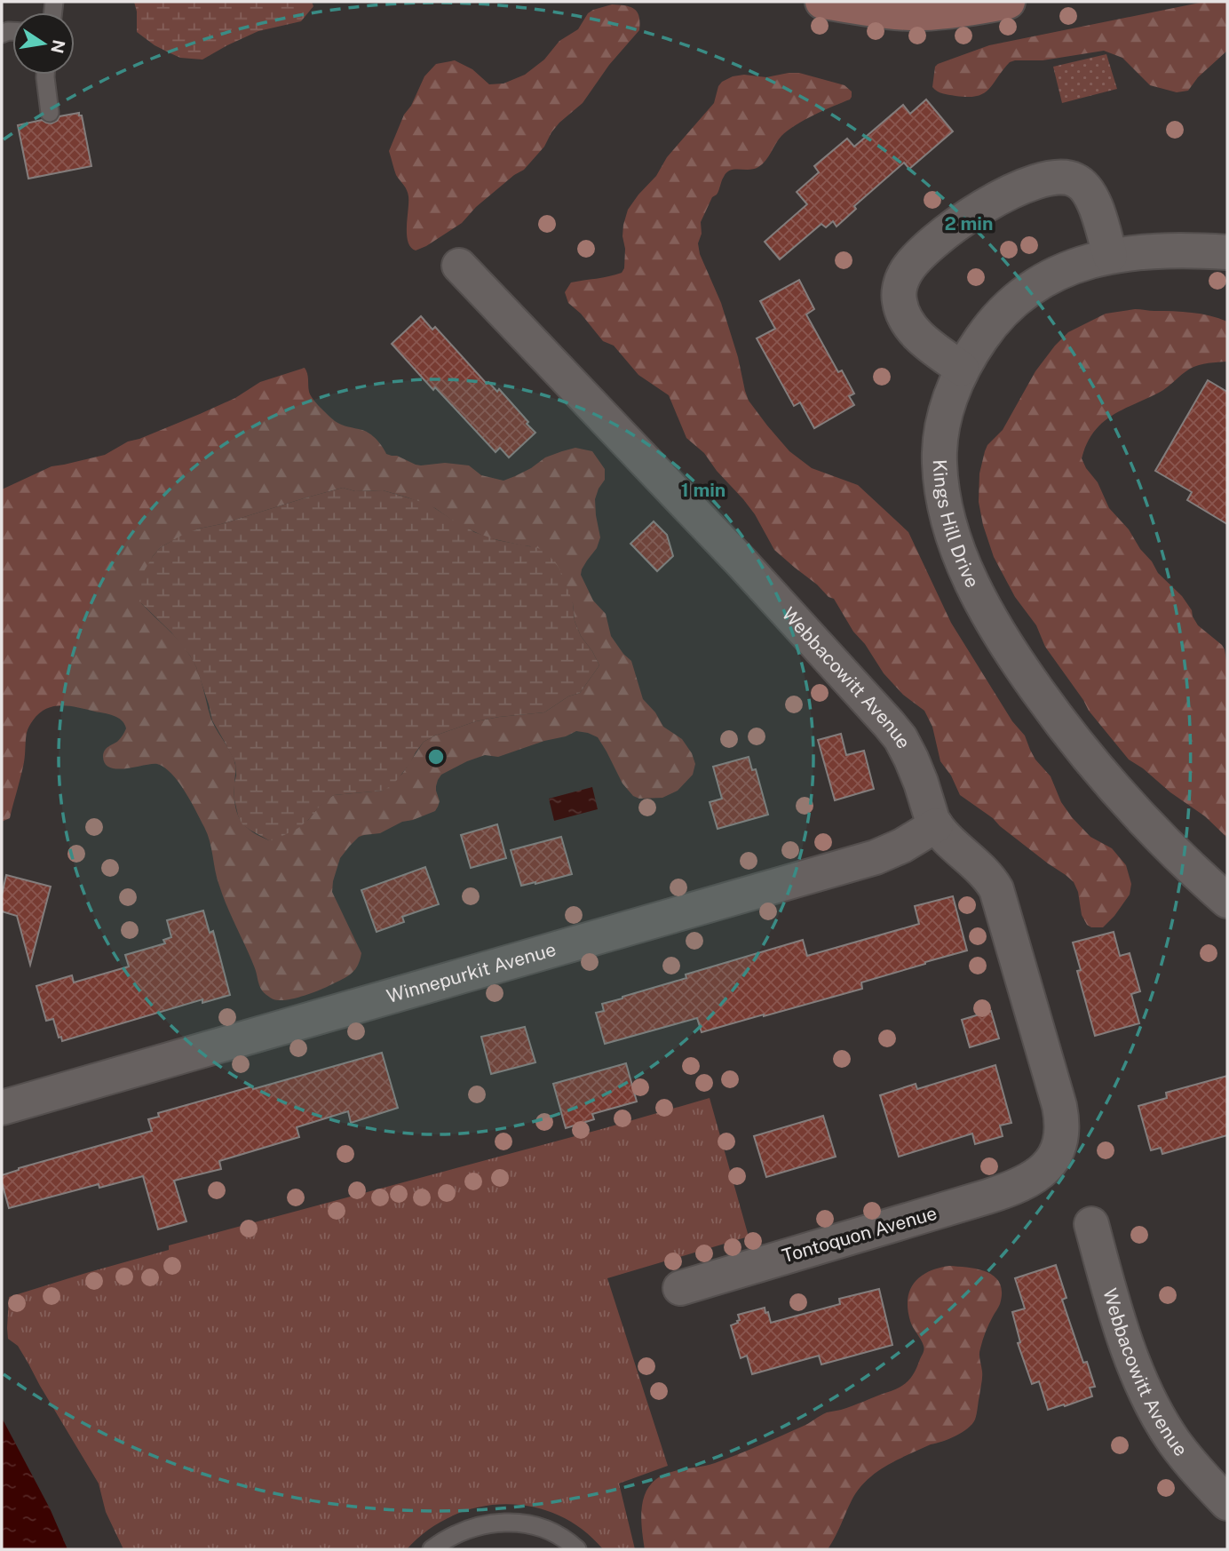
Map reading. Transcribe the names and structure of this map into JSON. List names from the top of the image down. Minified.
{"streets":{"street":["Kings Hill Drive","Webbacowitt Avenue","Winnepurkit Avenue","Tontoquon Avenue"]},"crossings":[["Webbacowitt Avenue","Winnepurkit Avenue"],["Webbacowitt Avenue","Tontoquon Avenue"]],"north":"right","rings":["2 min","1 min"]}
